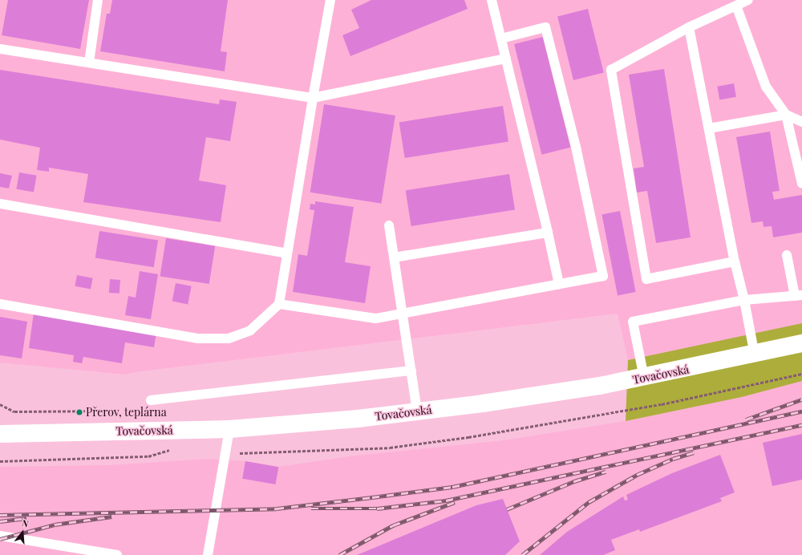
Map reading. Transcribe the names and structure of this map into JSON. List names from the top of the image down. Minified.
{"streets":{"main road":["Tovačovská"]},"places":["Přerov, teplárna"],"north":"top"}
